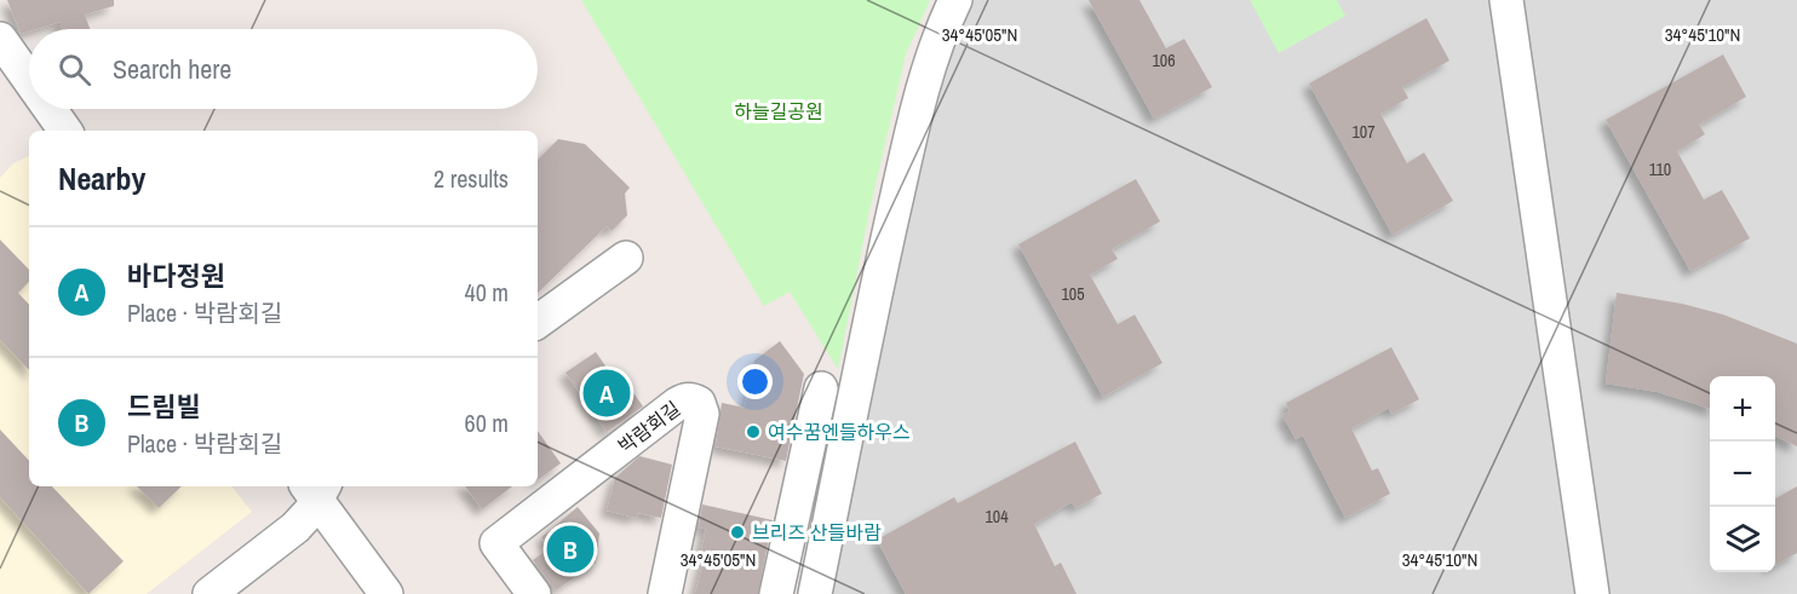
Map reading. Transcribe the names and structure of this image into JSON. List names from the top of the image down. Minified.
{"streets":{"street":["박람회길"]},"parks":["하늘길공원"],"places":["여수꿈엔들하우스","브리즈 산들바람"],"house_numbers":["106","107","110","105","104"],"page":{"search":"Search here","heading":["Nearby","2 results"],"list":[{"mark":"A","name":"바다정원","note":"Place · 박람회길","value":"40 m"},{"mark":"B","name":"드림빌","note":"Place · 박람회길","value":"60 m"}],"pins":["A","B"],"map_buttons":["+","−"]},"coordinates":["34°45'05\"N","34°45'10\"N"]}
